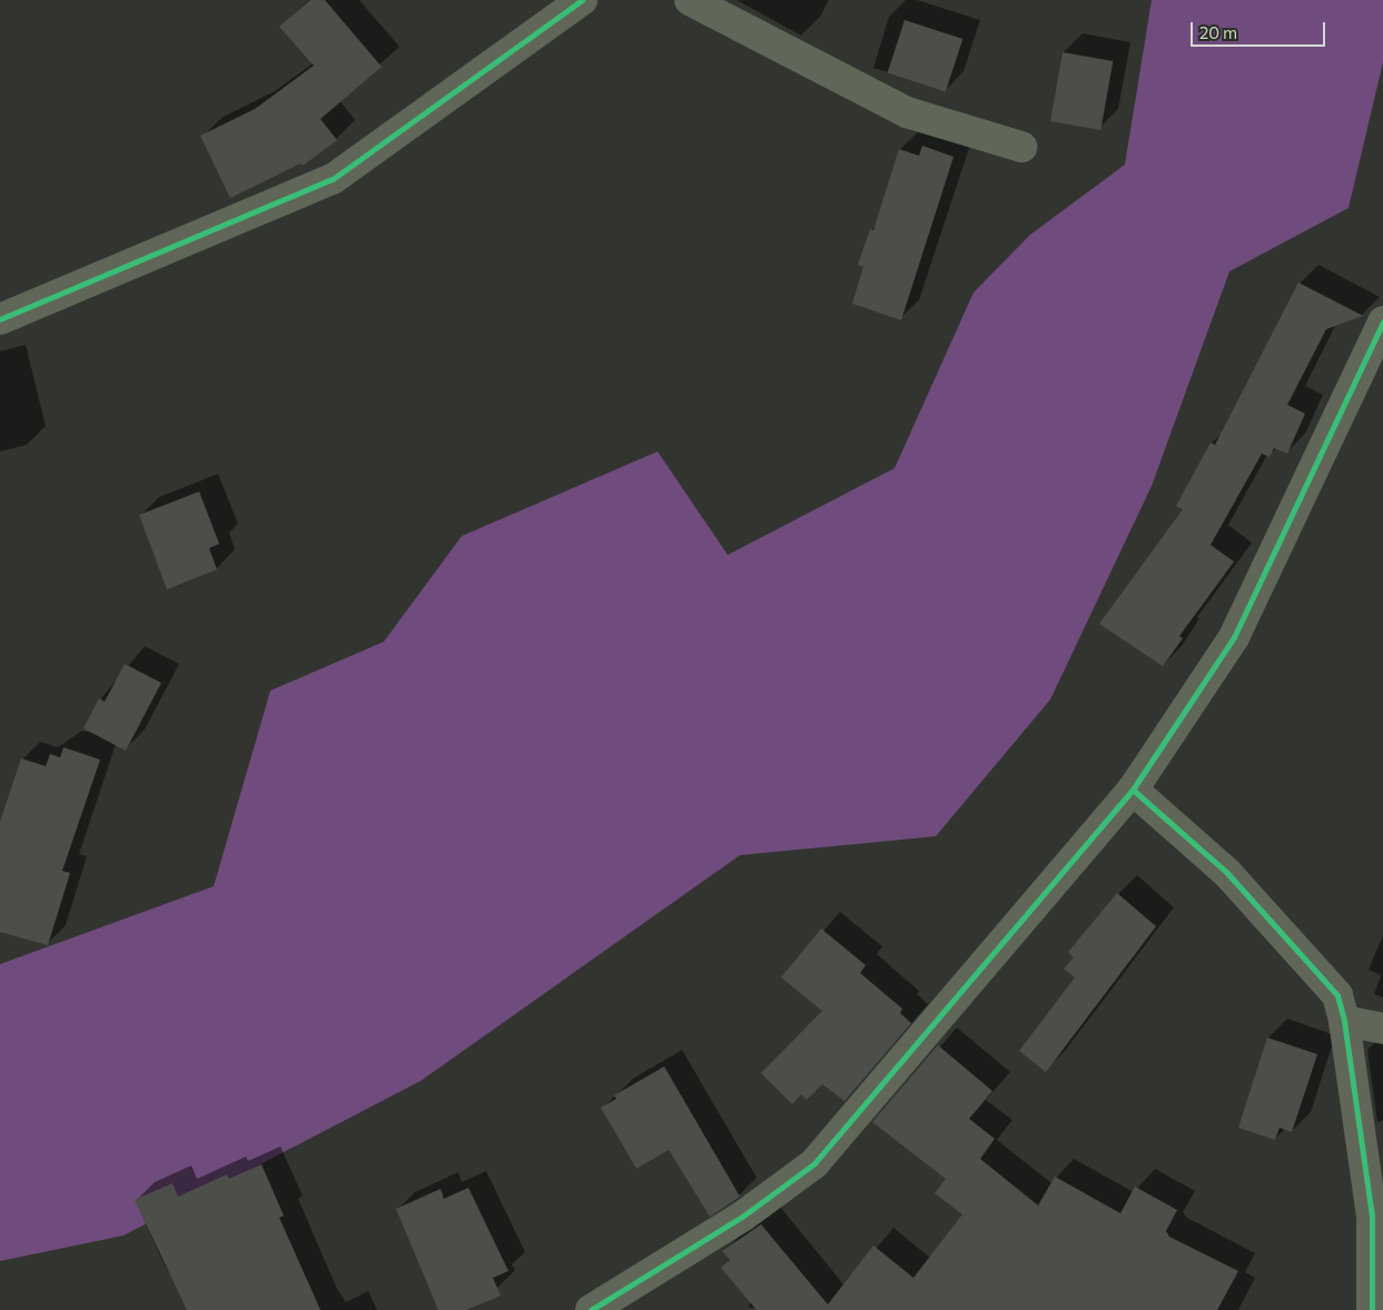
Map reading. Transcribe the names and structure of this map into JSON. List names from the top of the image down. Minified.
{"scale_bar":"20 m"}
